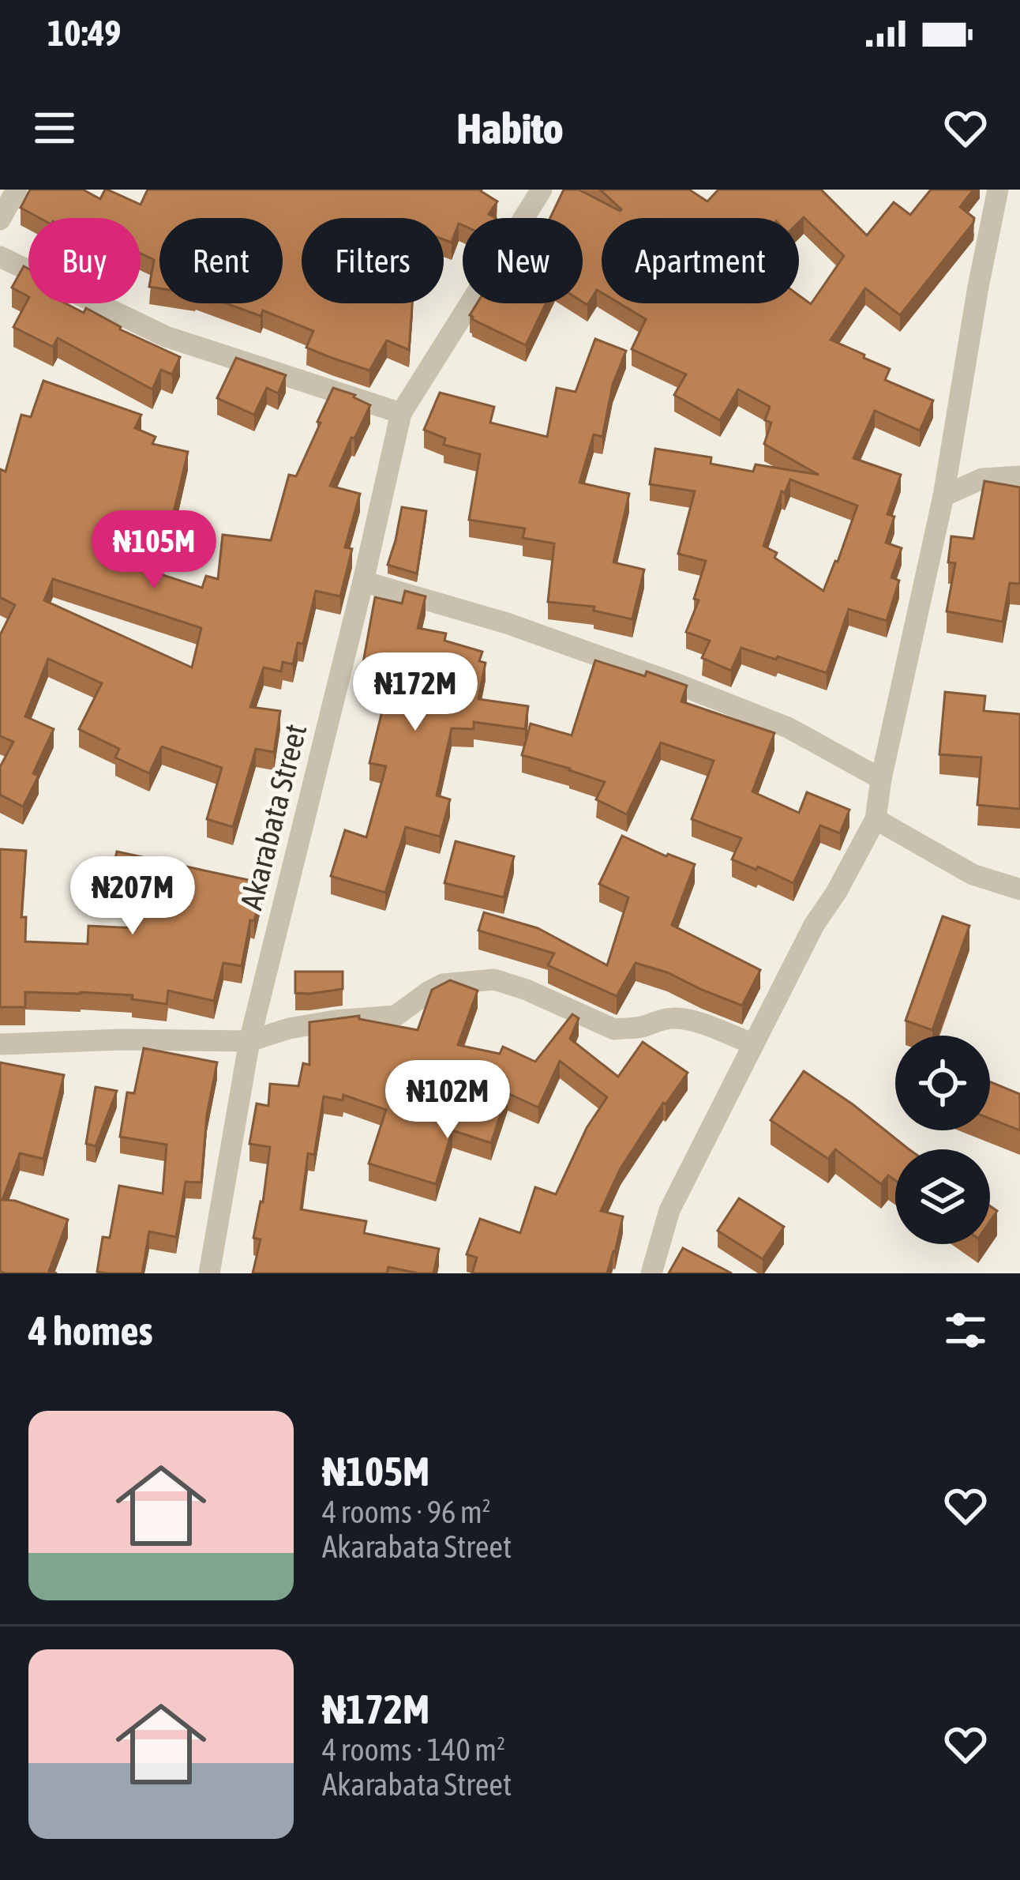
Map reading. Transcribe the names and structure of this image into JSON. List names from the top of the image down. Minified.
{"streets":{"street":["Akarabata Street"]},"page":{"status":"10:49","header":"Habito","chip":["Buy","Rent","Filters","New","Apartment"],"price":["₦105M","₦172M","₦207M","₦102M"],"heading":"4 homes","list":[{"name":"₦105M","note":"4 rooms · 96 m² · Akarabata Street"},{"name":"₦172M","note":"4 rooms · 140 m² · Akarabata Street"}]}}
